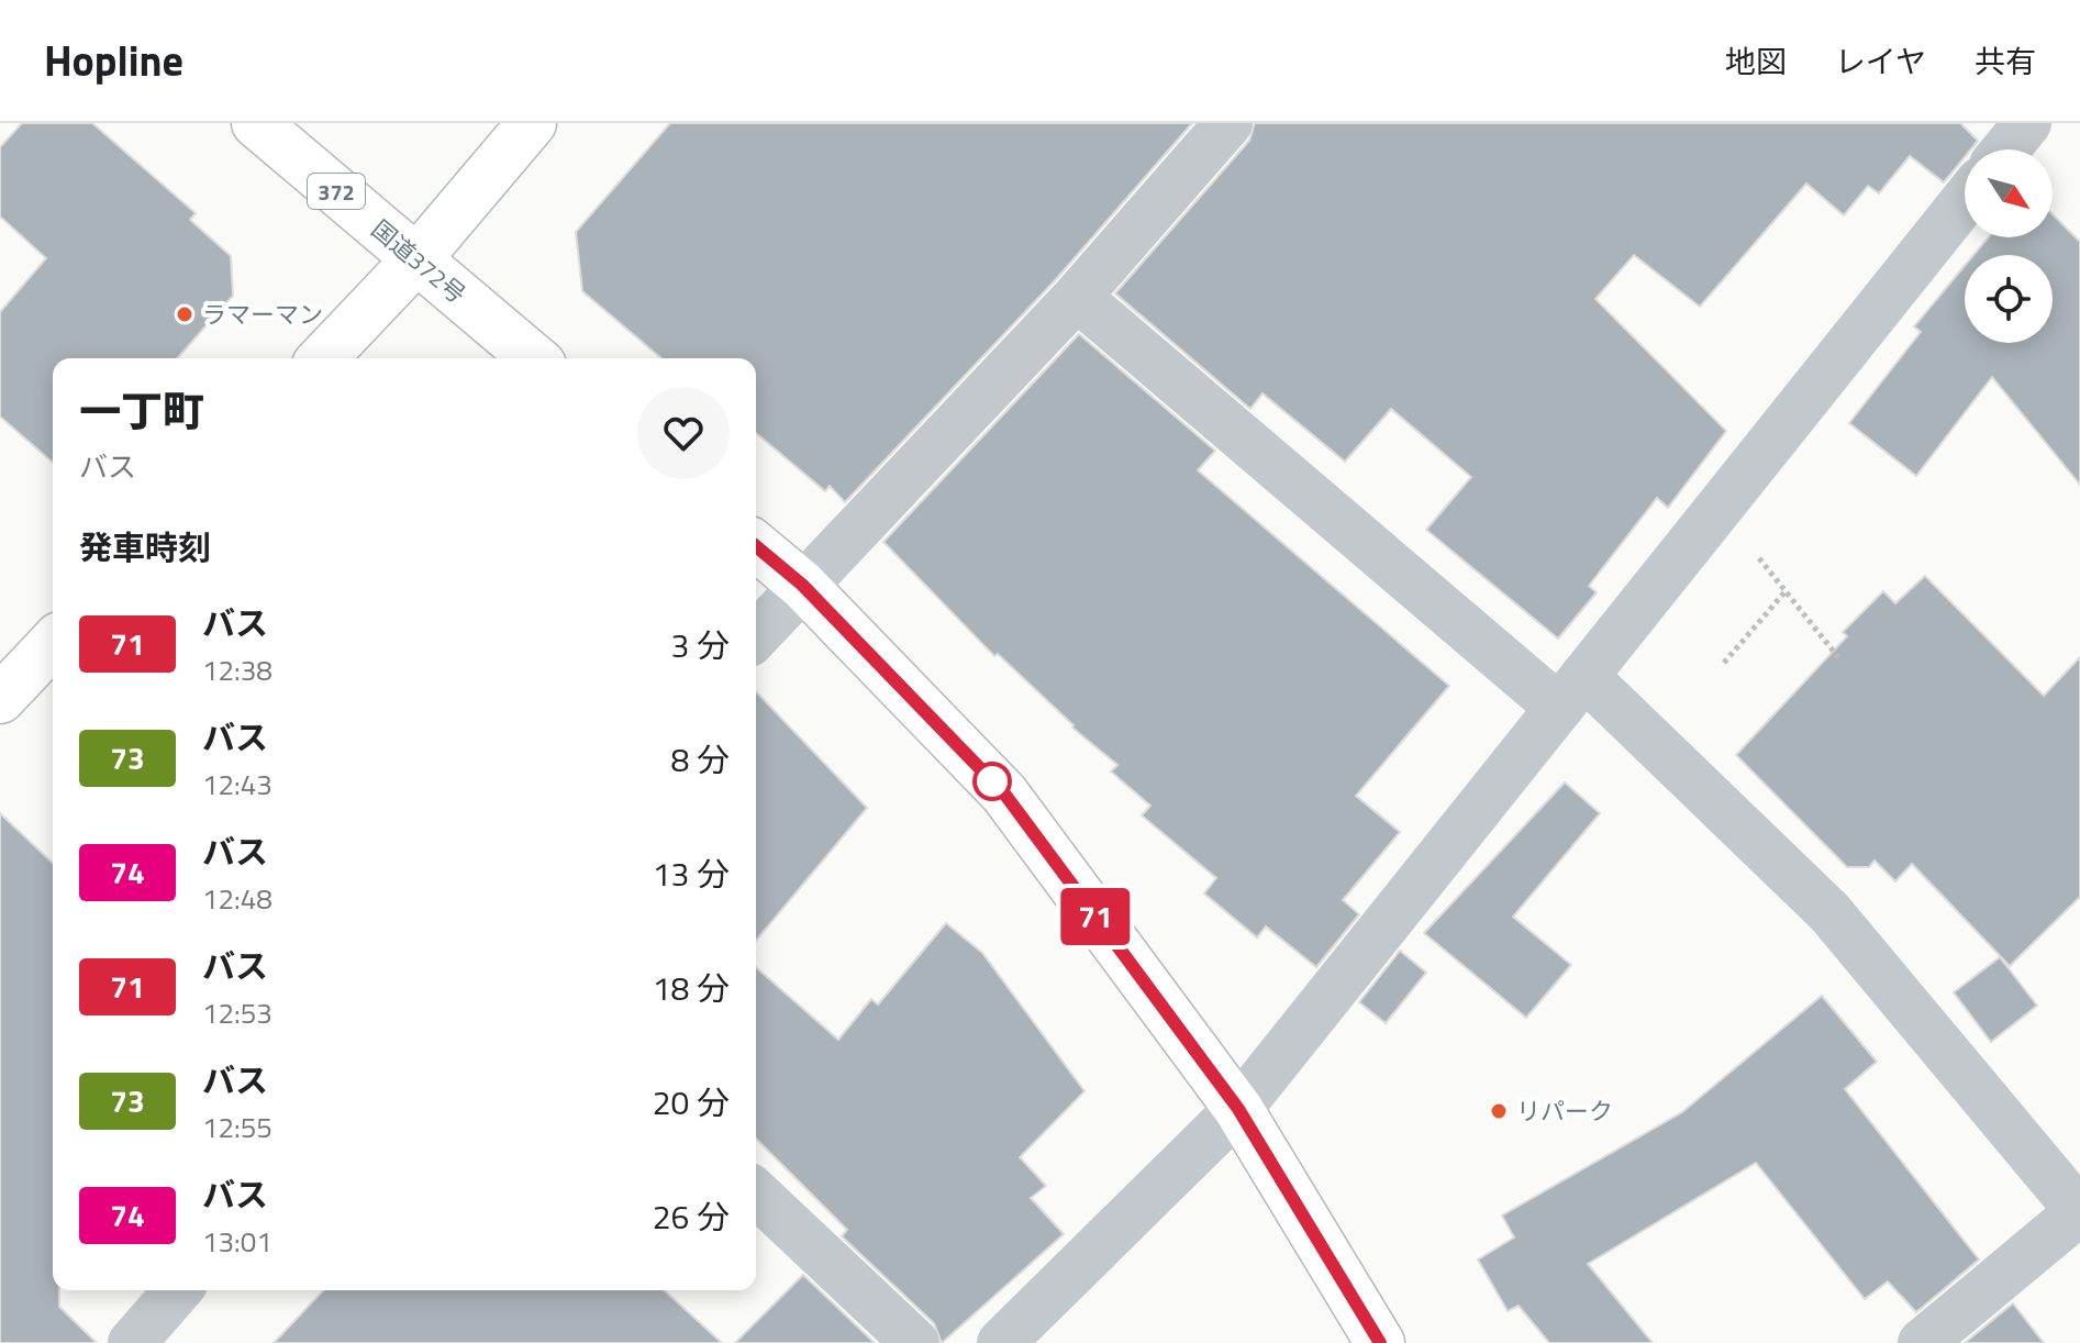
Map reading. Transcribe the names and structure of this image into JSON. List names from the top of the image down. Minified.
{"streets":{"main road":["372","国道372号"]},"places":["ラマーマン","リパーク"],"lines":["bus line 71"],"north":"bottom right","page":{"header":"Hopline","nav":["地図","レイヤ","共有"],"on_map":"71","heading":[["一丁町","バス"],"発車時刻"],"list":[{"mark":"71","name":"バス","note":"12:38","value":"3 分"},{"mark":"73","name":"バス","note":"12:43","value":"8 分"},{"mark":"74","name":"バス","note":"12:48","value":"13 分"},{"mark":"71","name":"バス","note":"12:53","value":"18 分"},{"mark":"73","name":"バス","note":"12:55","value":"20 分"},{"mark":"74","name":"バス","note":"13:01","value":"26 分"}]}}
